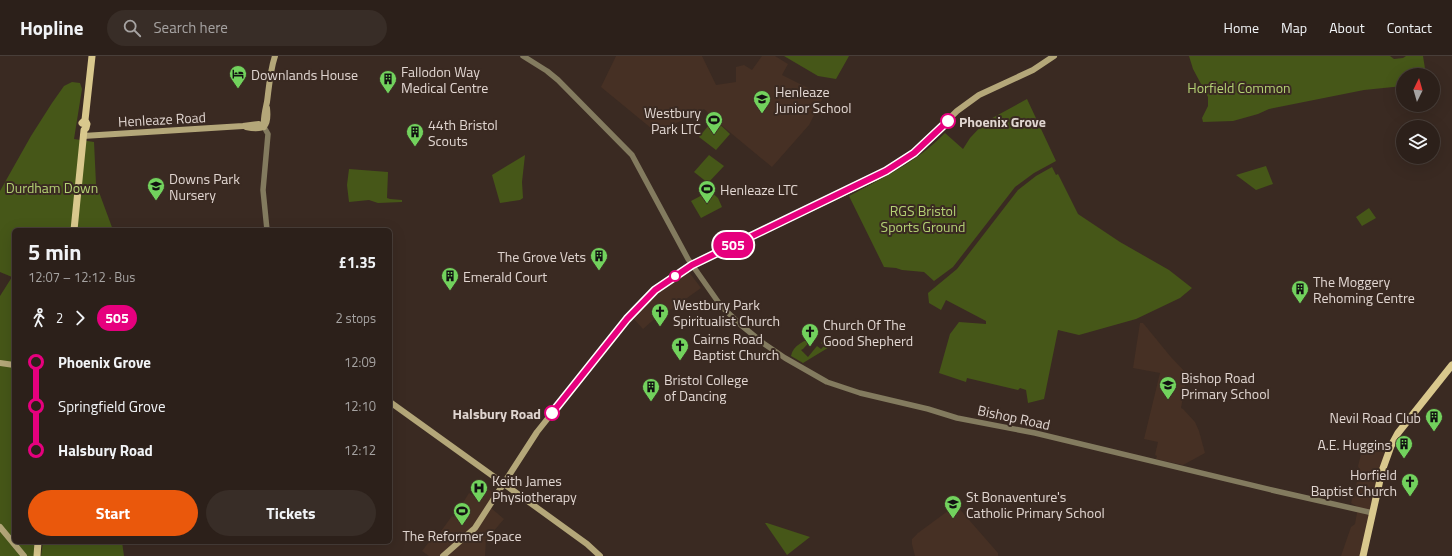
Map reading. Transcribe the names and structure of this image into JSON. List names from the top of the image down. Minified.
{"streets":{"main road":["Henleaze Road"],"street":["Bishop Road"]},"parks":["Horfield Common","Durdham Down","RGS Bristol Sports Ground"],"places":{"hotel":["Downlands House"],"building":["Fallodon Way Medical Centre","44th Bristol Scouts","The Grove Vets","Emerald Court","The Moggery Rehoming Centre","Bristol College of Dancing","Nevil Road Club","A.E. Huggins"],"school or university":["Henleaze Junior School","Downs Park Nursery","Bishop Road Primary School","St Bonaventure's Catholic Primary School"],"other":["Phoenix Grove","Halsbury Road"],"sports":["Westbury Park LTC","Henleaze LTC","The Reformer Space"],"church":["Westbury Park Spiritualist Church","Church Of The Good Shepherd","Cairns Road Baptist Church","Horfield Baptist Church"],"hospital":["Keith James Physiotherapy"]},"lines":["bus line 505"],"north":"top","page":{"header":"Hopline","search":"Search here","nav":["Home","Map","About","Contact"],"on_map":"505","heading":["5 min","12:07 – 12:12 · Bus","£1.35"],"legs":["2","505","2 stops"],"list":[{"name":"Phoenix Grove","value":"12:09"},{"name":"Springfield Grove","value":"12:10"},{"name":"Halsbury Road","value":"12:12"}],"buttons":["Start","Tickets"]}}
